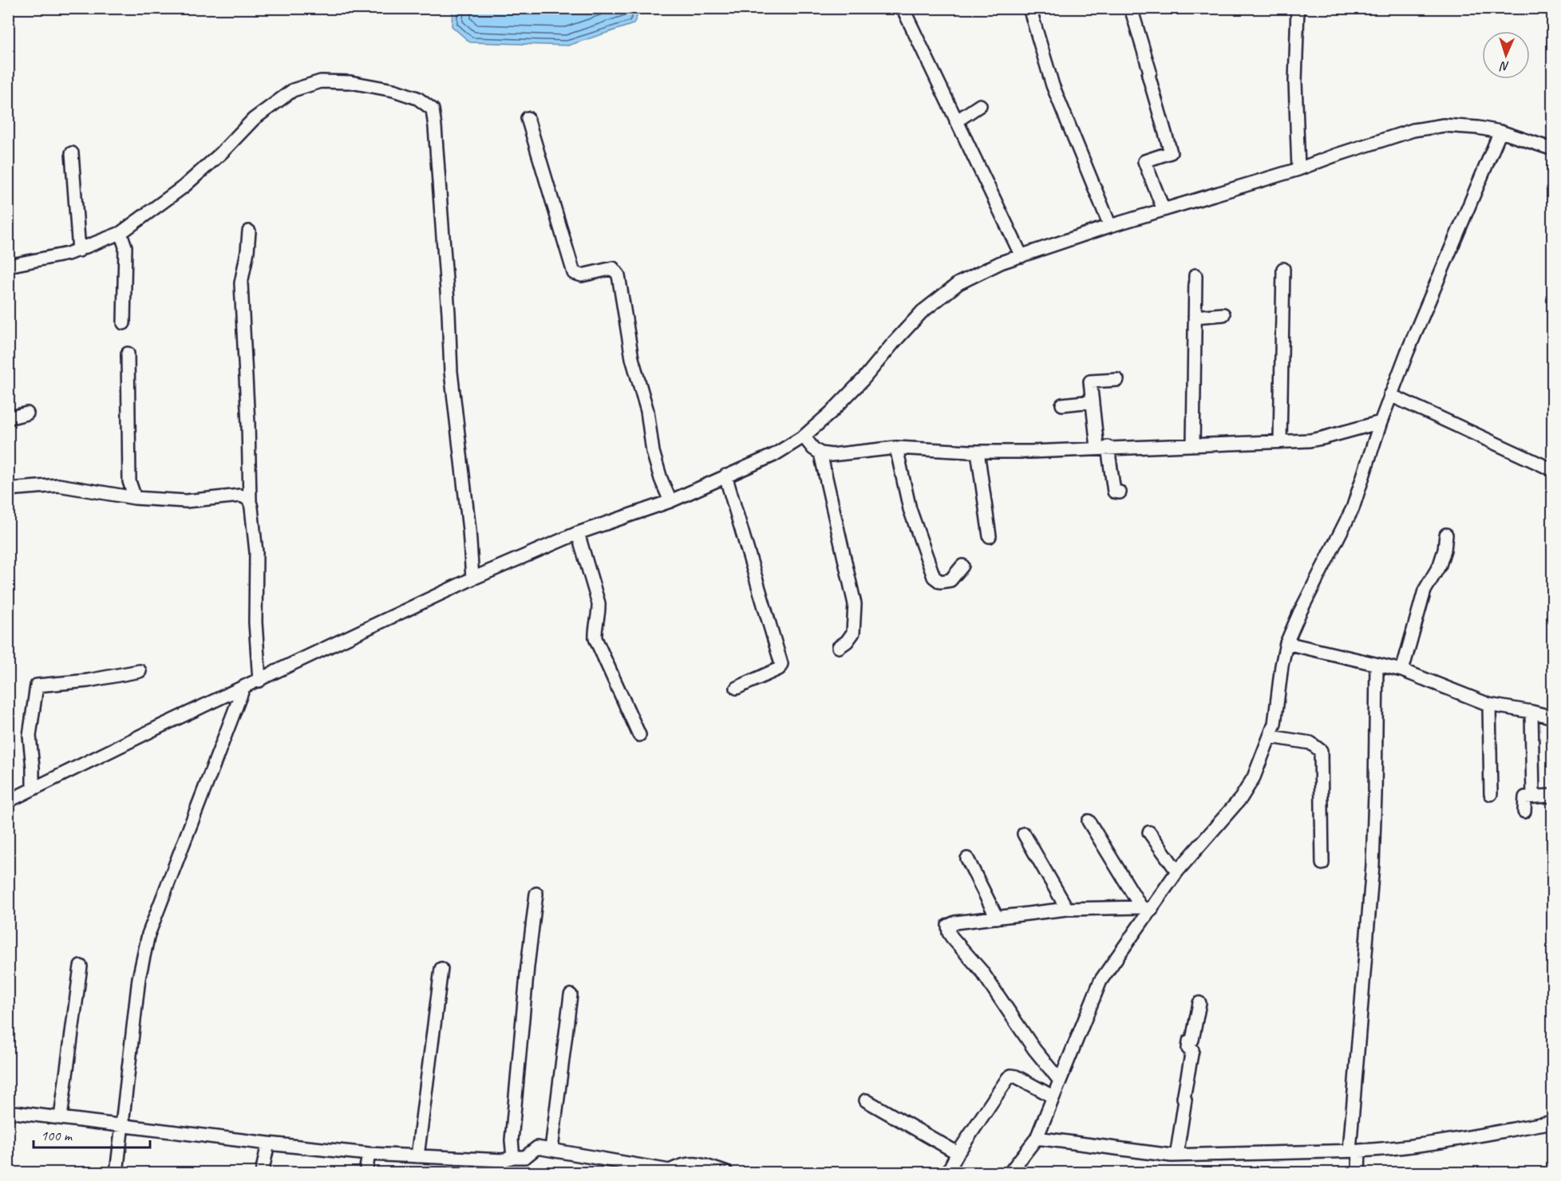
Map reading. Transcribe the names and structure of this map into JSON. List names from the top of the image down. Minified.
{"scale_bar":"100 m","north":"bottom"}
